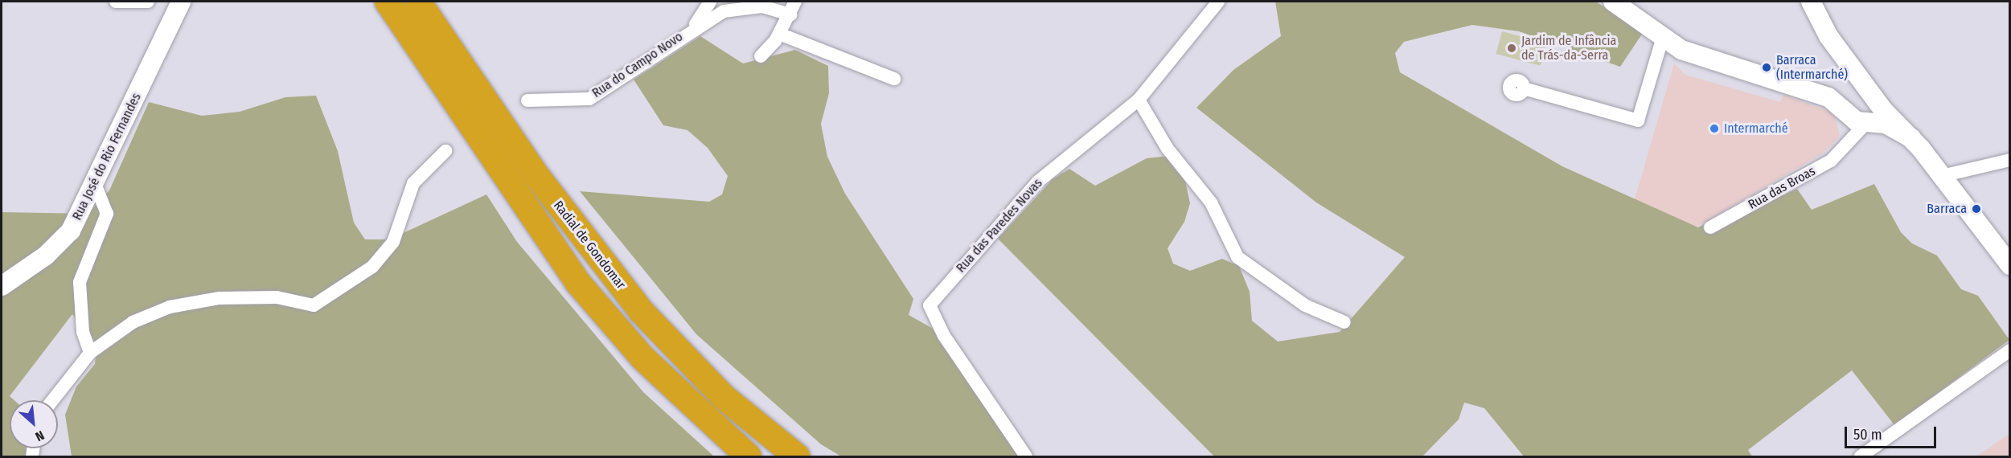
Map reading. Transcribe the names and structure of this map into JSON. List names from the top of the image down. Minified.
{"streets":{"highway":["Radial de Gondomar"],"main road":["Rua José do Rio Fernandes"],"street":["Rua do Campo Novo","Rua das Broas","Rua das Paredes Novas"]},"places":["Jardim de Infância de Trás-da-Serra","Barraca (Intermarché)","Intermarché","Barraca"],"scale_bar":"50 m","north":"bottom right"}
